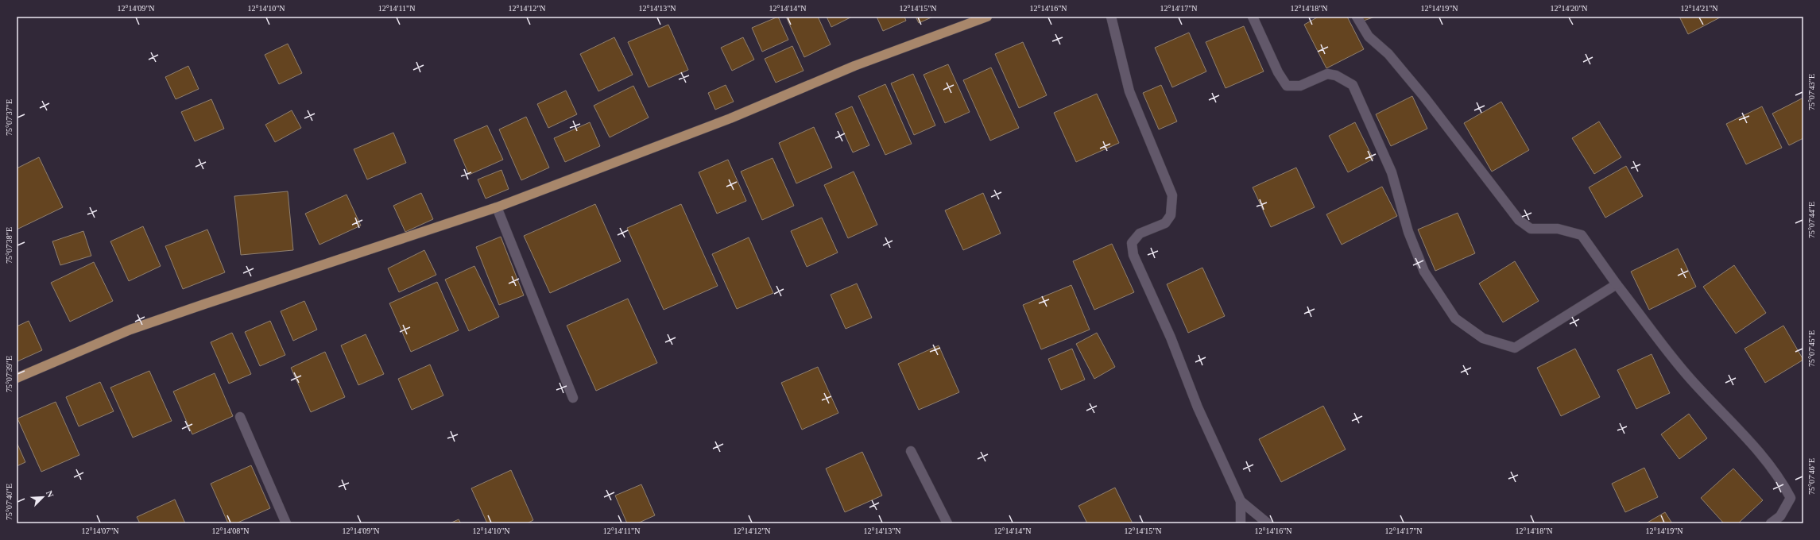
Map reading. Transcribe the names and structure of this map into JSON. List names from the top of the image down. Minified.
{"north":"top right","coordinates":["12°14'09\"N","12°14'10\"N","12°14'11\"N","12°14'12\"N","12°14'13\"N","12°14'14\"N","12°14'15\"N","12°14'16\"N","12°14'17\"N","12°14'18\"N","12°14'19\"N","12°14'20\"N","12°14'21\"N","75°07'43\"E","75°07'37\"E","75°07'44\"E","75°07'38\"E","75°07'45\"E","75°07'39\"E","75°07'46\"E","75°07'40\"E","12°14'07\"N","12°14'08\"N"]}
